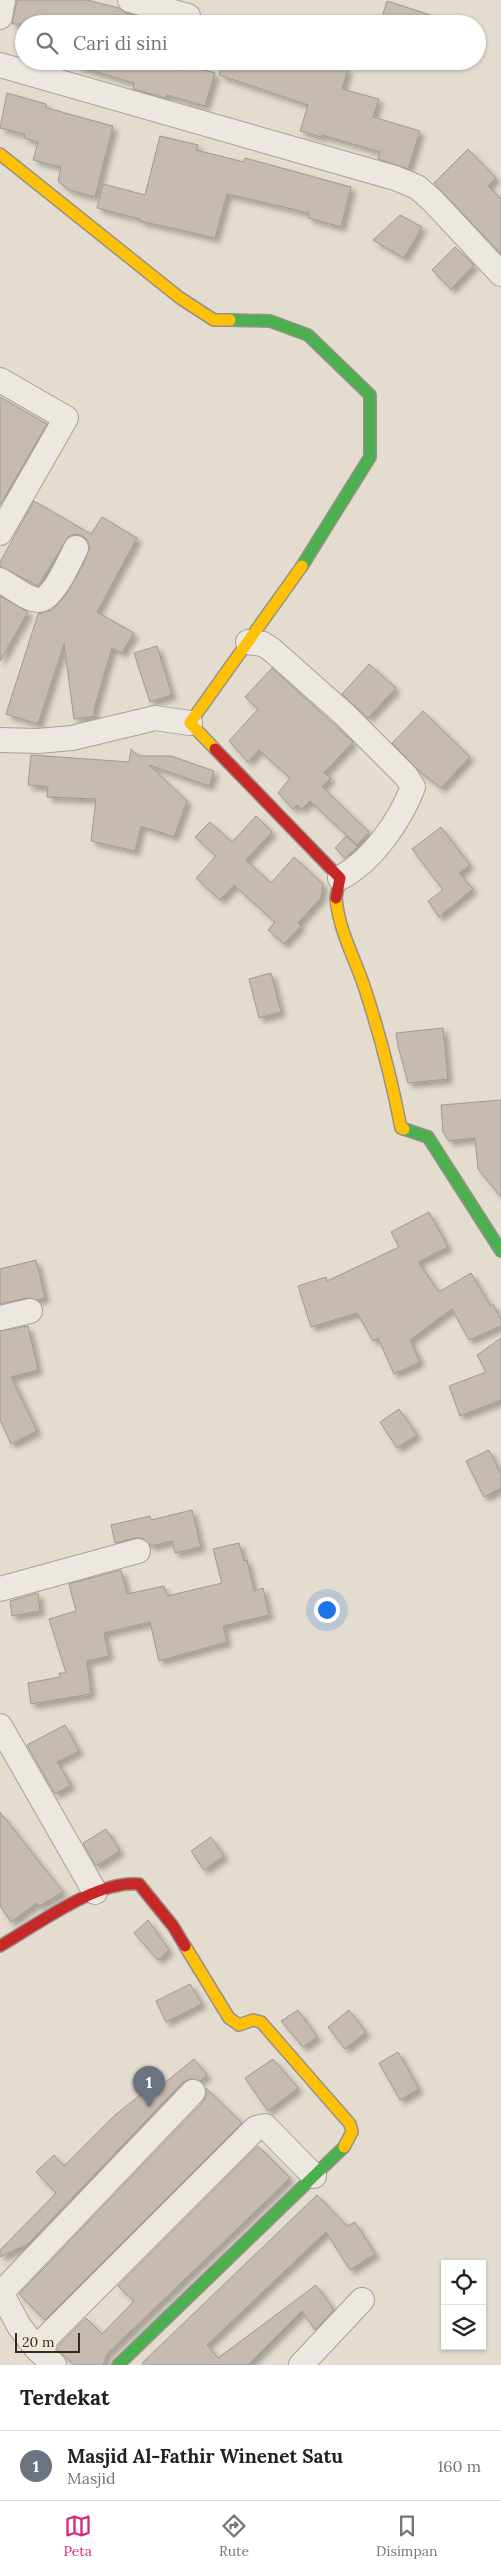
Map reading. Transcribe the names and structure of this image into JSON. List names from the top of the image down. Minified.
{"scale_bar":"20 m","page":{"search":"Cari di sini","pins":"1","scale":"20 m","heading":"Terdekat","list":[{"mark":"1","name":"Masjid Al-Fathir Winenet Satu","note":"Masjid","value":"160 m"}],"nav":["Peta","Rute","Disimpan"]}}
